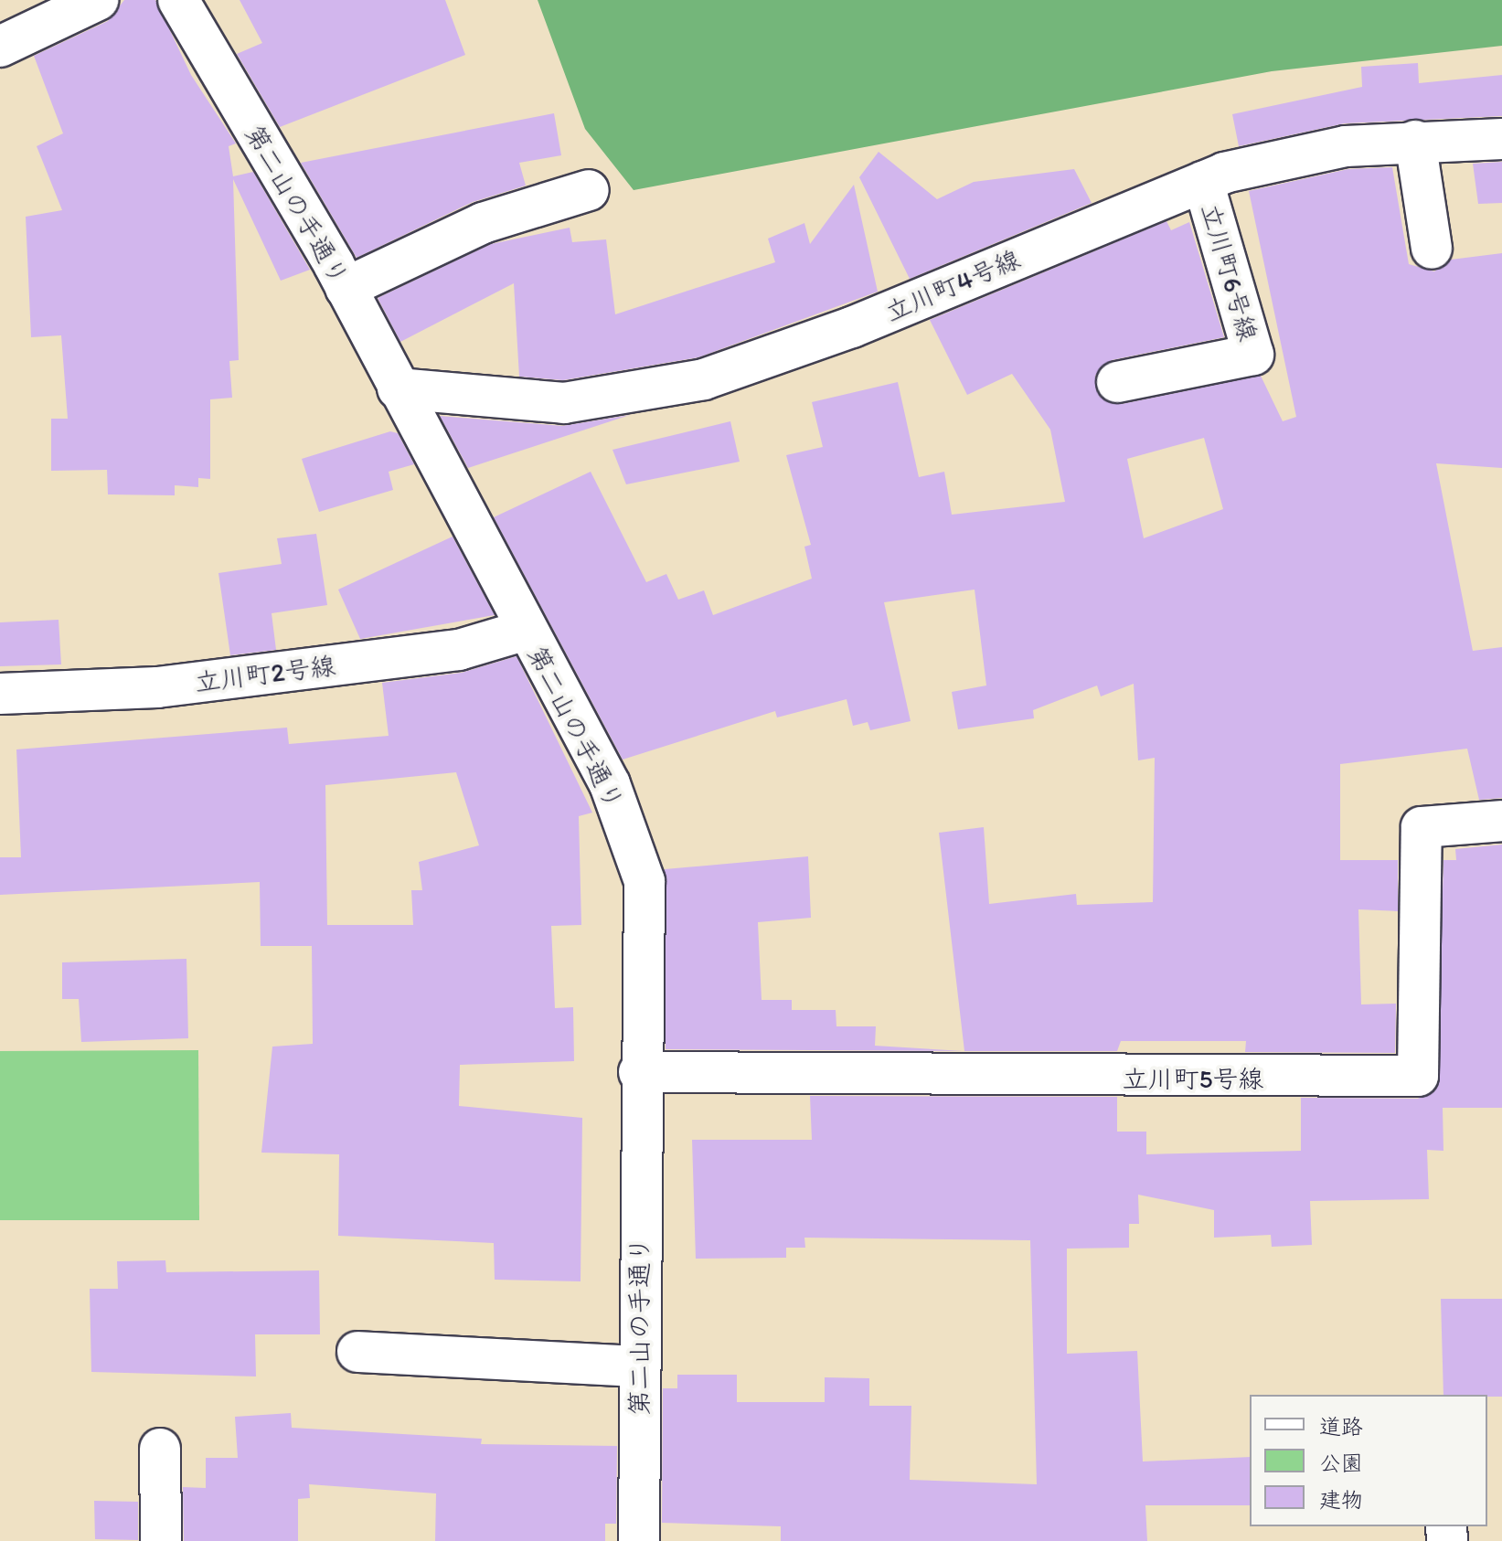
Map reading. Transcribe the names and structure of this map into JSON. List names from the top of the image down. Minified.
{"streets":{"street":["第二山の手通り","立川町6号線","立川町4号線","立川町2号線","立川町5号線"]},"crossings":[["第二山の手通り","立川町4号線"],["第二山の手通り","立川町2号線"],["第二山の手通り","立川町5号線"],["立川町6号線","立川町4号線"]],"legend":["道路","公園","建物"]}
